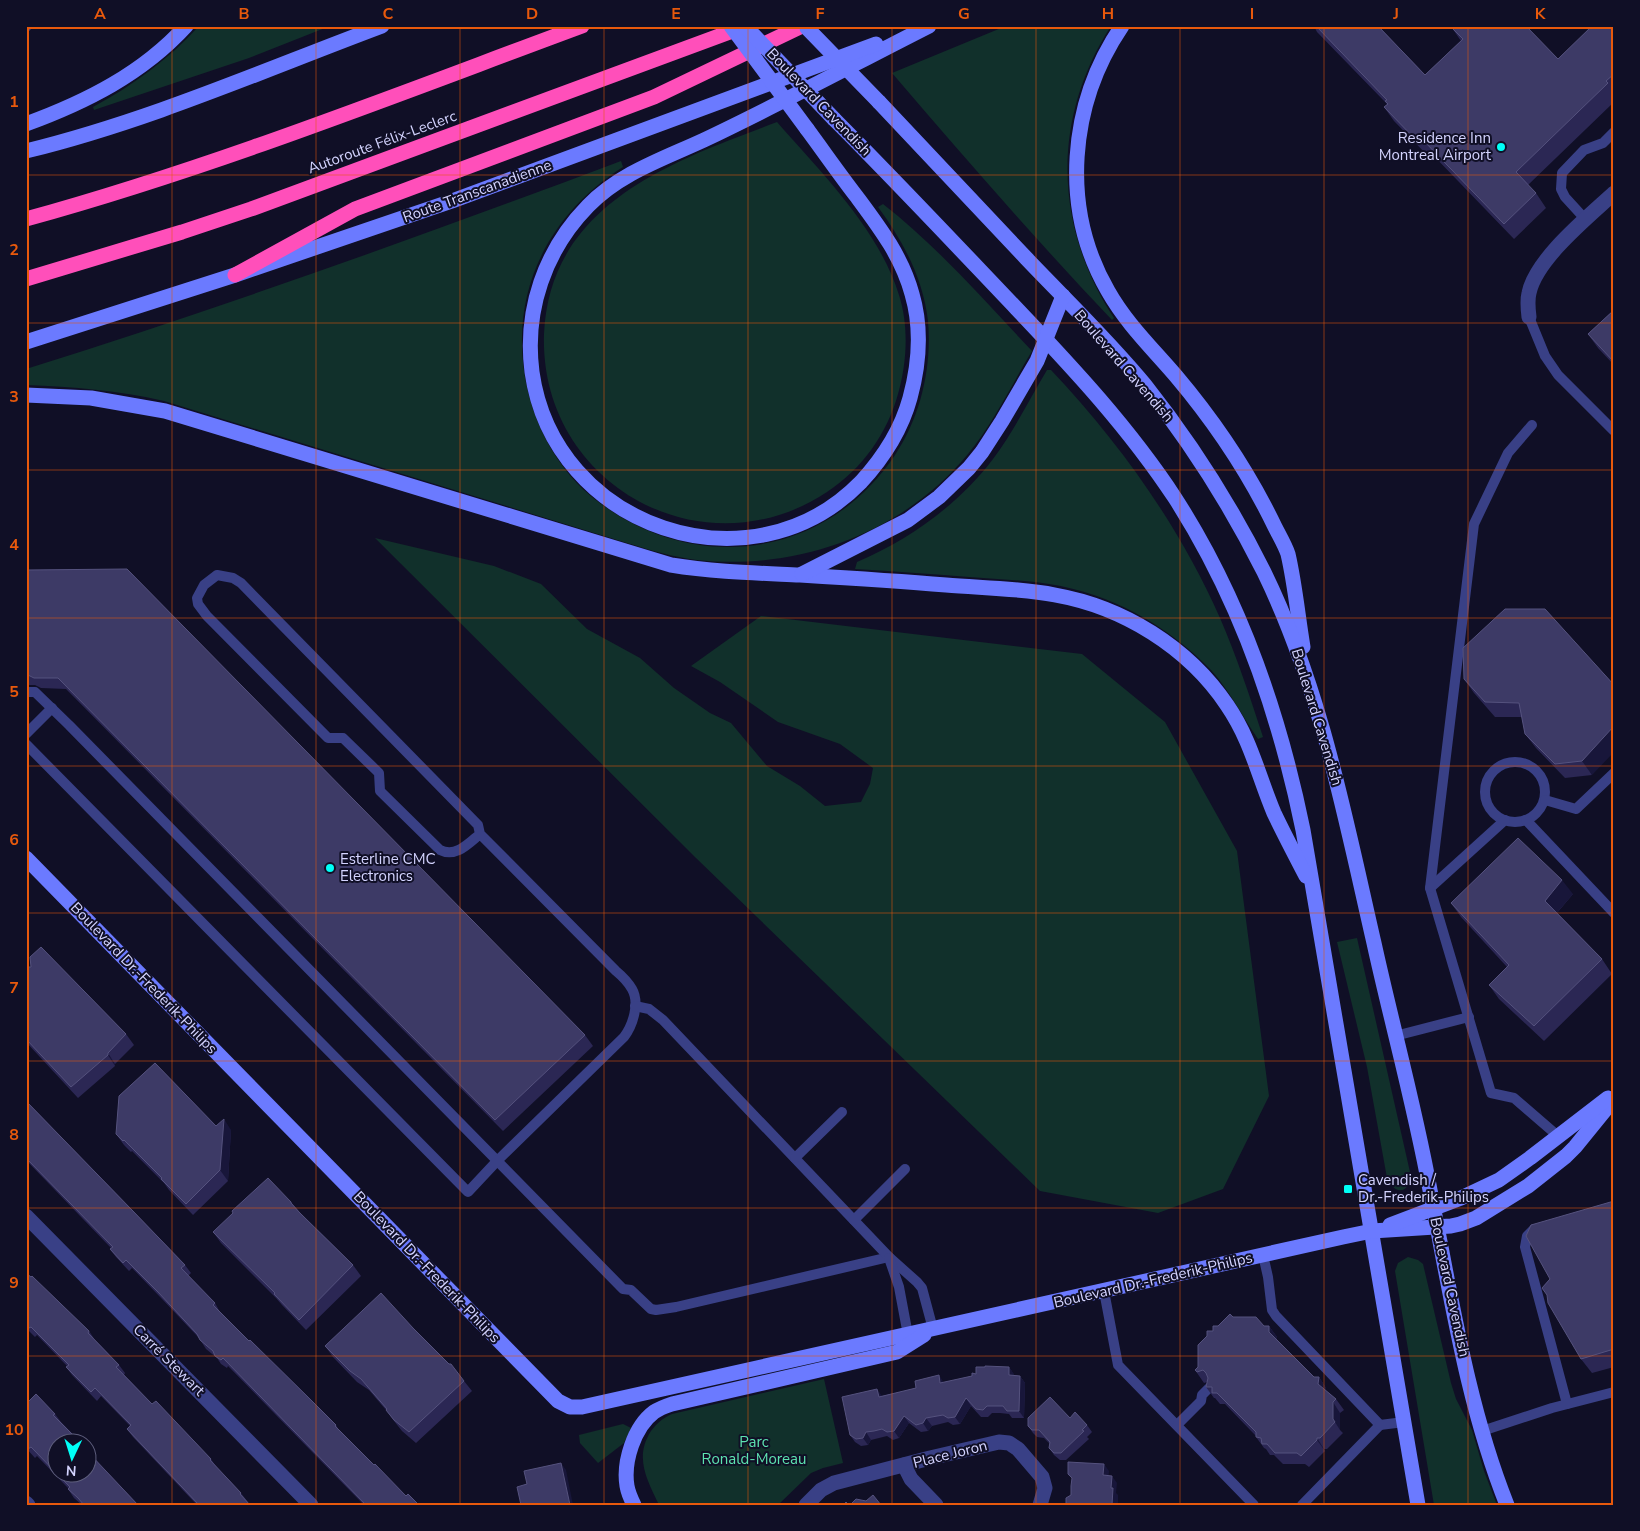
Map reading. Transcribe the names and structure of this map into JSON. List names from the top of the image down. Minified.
{"streets":{"highway":["Autoroute Félix-Leclerc"],"main road":["Boulevard Cavendish","Route Transcanadienne","Boulevard Dr.-Frederik-Philips"],"street":["Carré Stewart","Place Joron"]},"crossings":[["Boulevard Cavendish","Autoroute Félix-Leclerc"],["Boulevard Cavendish","Boulevard Dr.-Frederik-Philips"]],"parks":["Parc Ronald-Moreau"],"places":{"other":["Residence Inn Montreal Airport","Esterline CMC Electronics"],"transit":["Cavendish / Dr.-Frederik-Philips"]},"north":"bottom","grid":{"columns":["A","B","C","D","E","F","G","H","I","J","K"],"rows":["1","2","3","4","5","6","7","8","9","10"]}}
